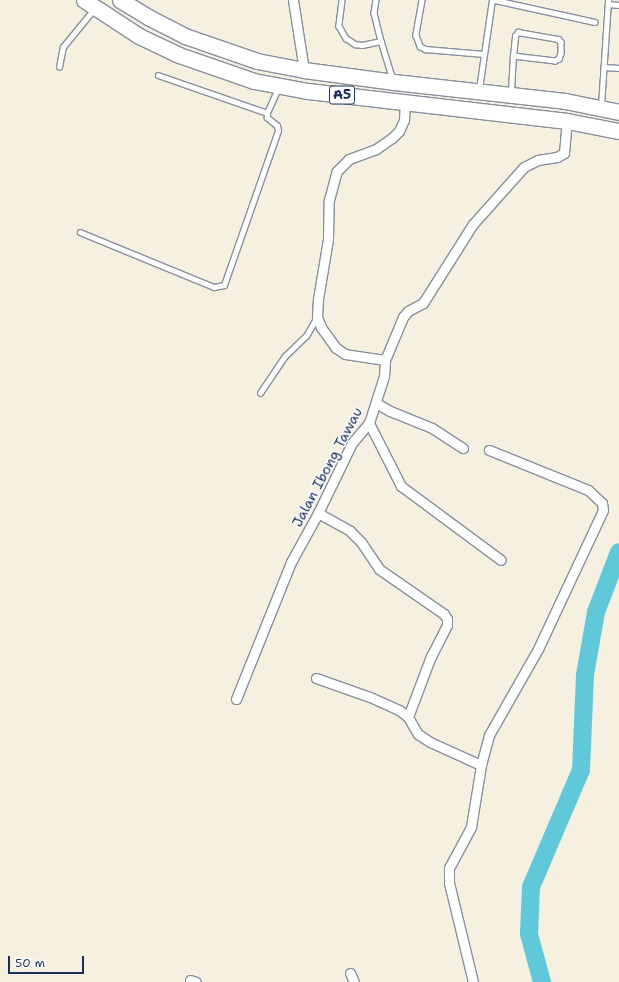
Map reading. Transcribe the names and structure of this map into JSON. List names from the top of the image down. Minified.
{"streets":{"highway":["A5"],"street":["Jalan Ibong Tawau"]},"crossings":[["A5","Jalan Ibong Tawau"]],"scale_bar":"50 m"}
